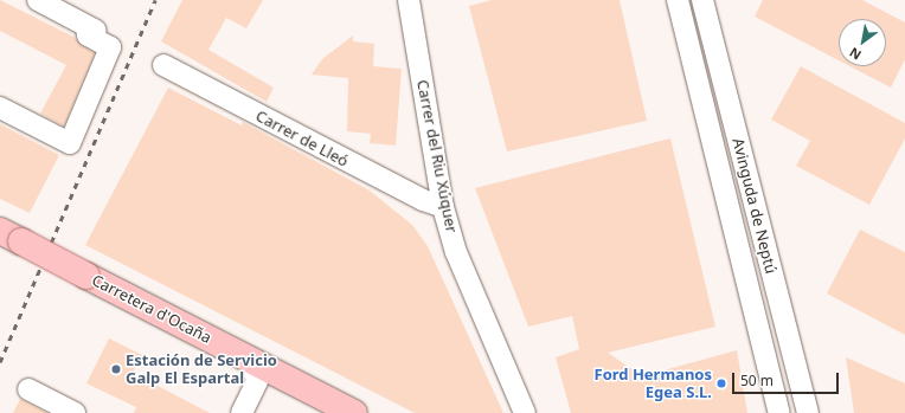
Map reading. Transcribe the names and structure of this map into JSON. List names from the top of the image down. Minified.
{"streets":{"main road":["Carretera d'Ocaña"],"street":["Carrer de Lleó","Carrer del Riu Xúquer","Avinguda de Neptú"]},"crossings":[["Carrer de Lleó","Carrer del Riu Xúquer"]],"places":["Estación de Servicio Galp El Espartal","Ford Hermanos Egea S.L."],"scale_bar":"50 m","north":"bottom left"}
